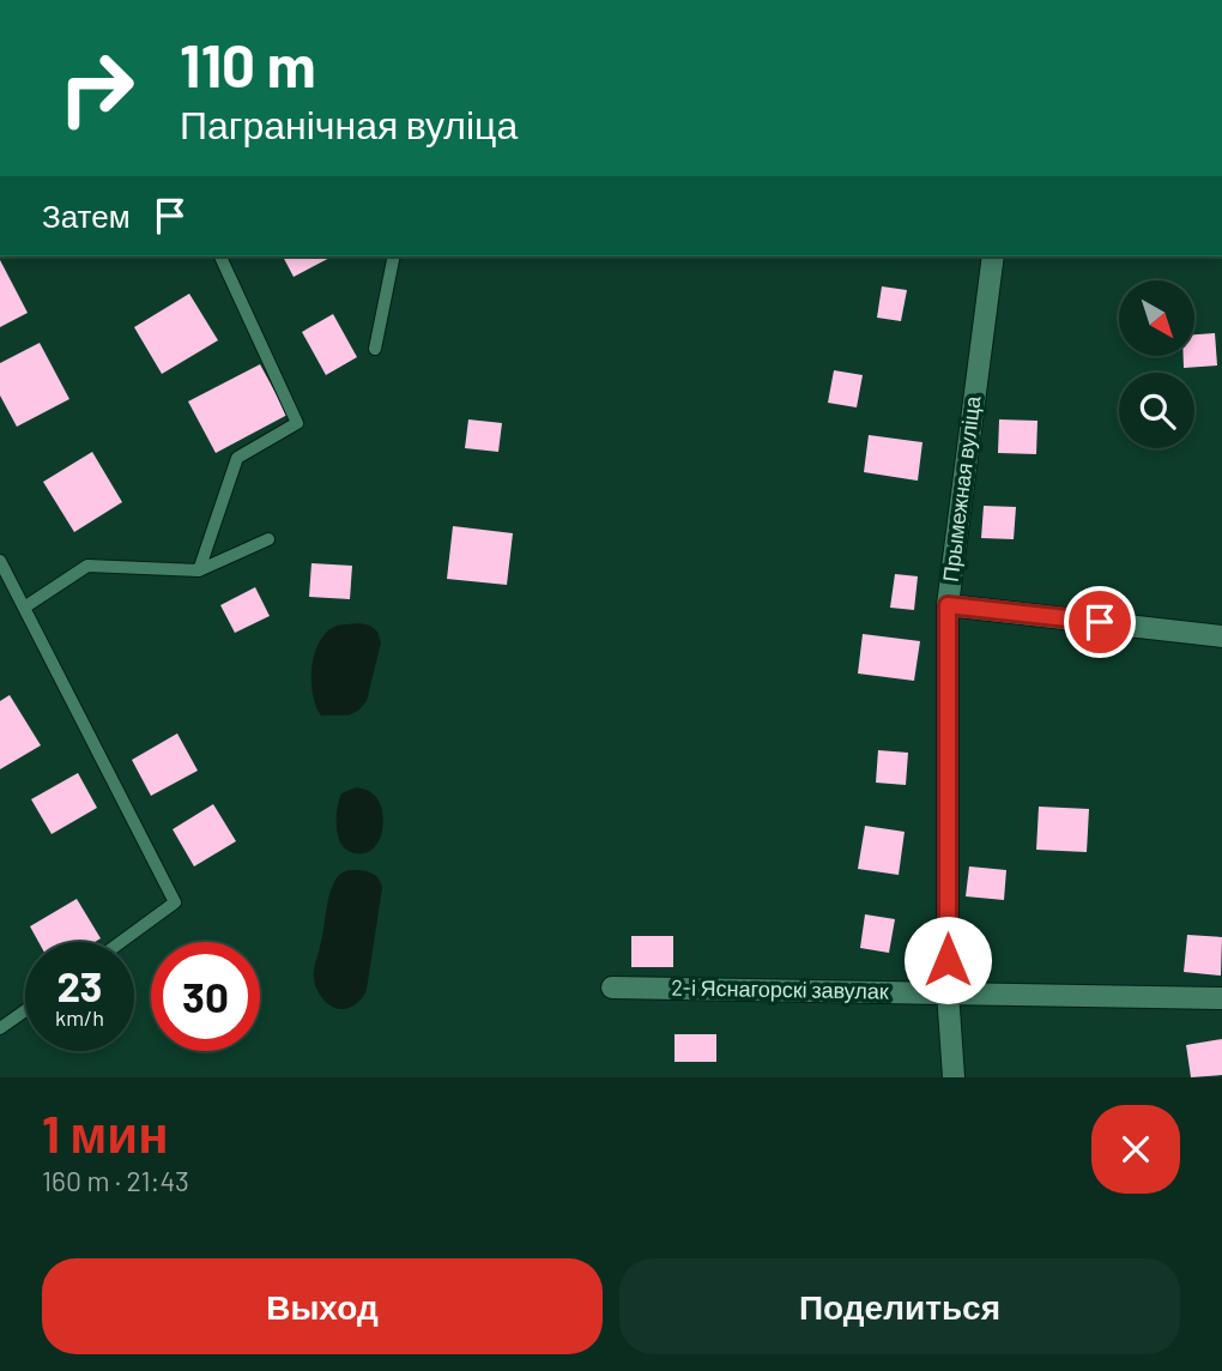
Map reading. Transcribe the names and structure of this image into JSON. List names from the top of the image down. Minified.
{"streets":{"street":["Прымежная вуліца","2-і Яснагорскі завулак"]},"crossings":[["Прымежная вуліца","2-і Яснагорскі завулак"]],"north":"bottom right","page":{"turn":["110 m","Пагранічная вуліца"],"then":"Затем","speed":"23 km/h","limit":"30","heading":["1 мин","160 m · 21:43"],"buttons":["Выход","Поделиться"]}}
